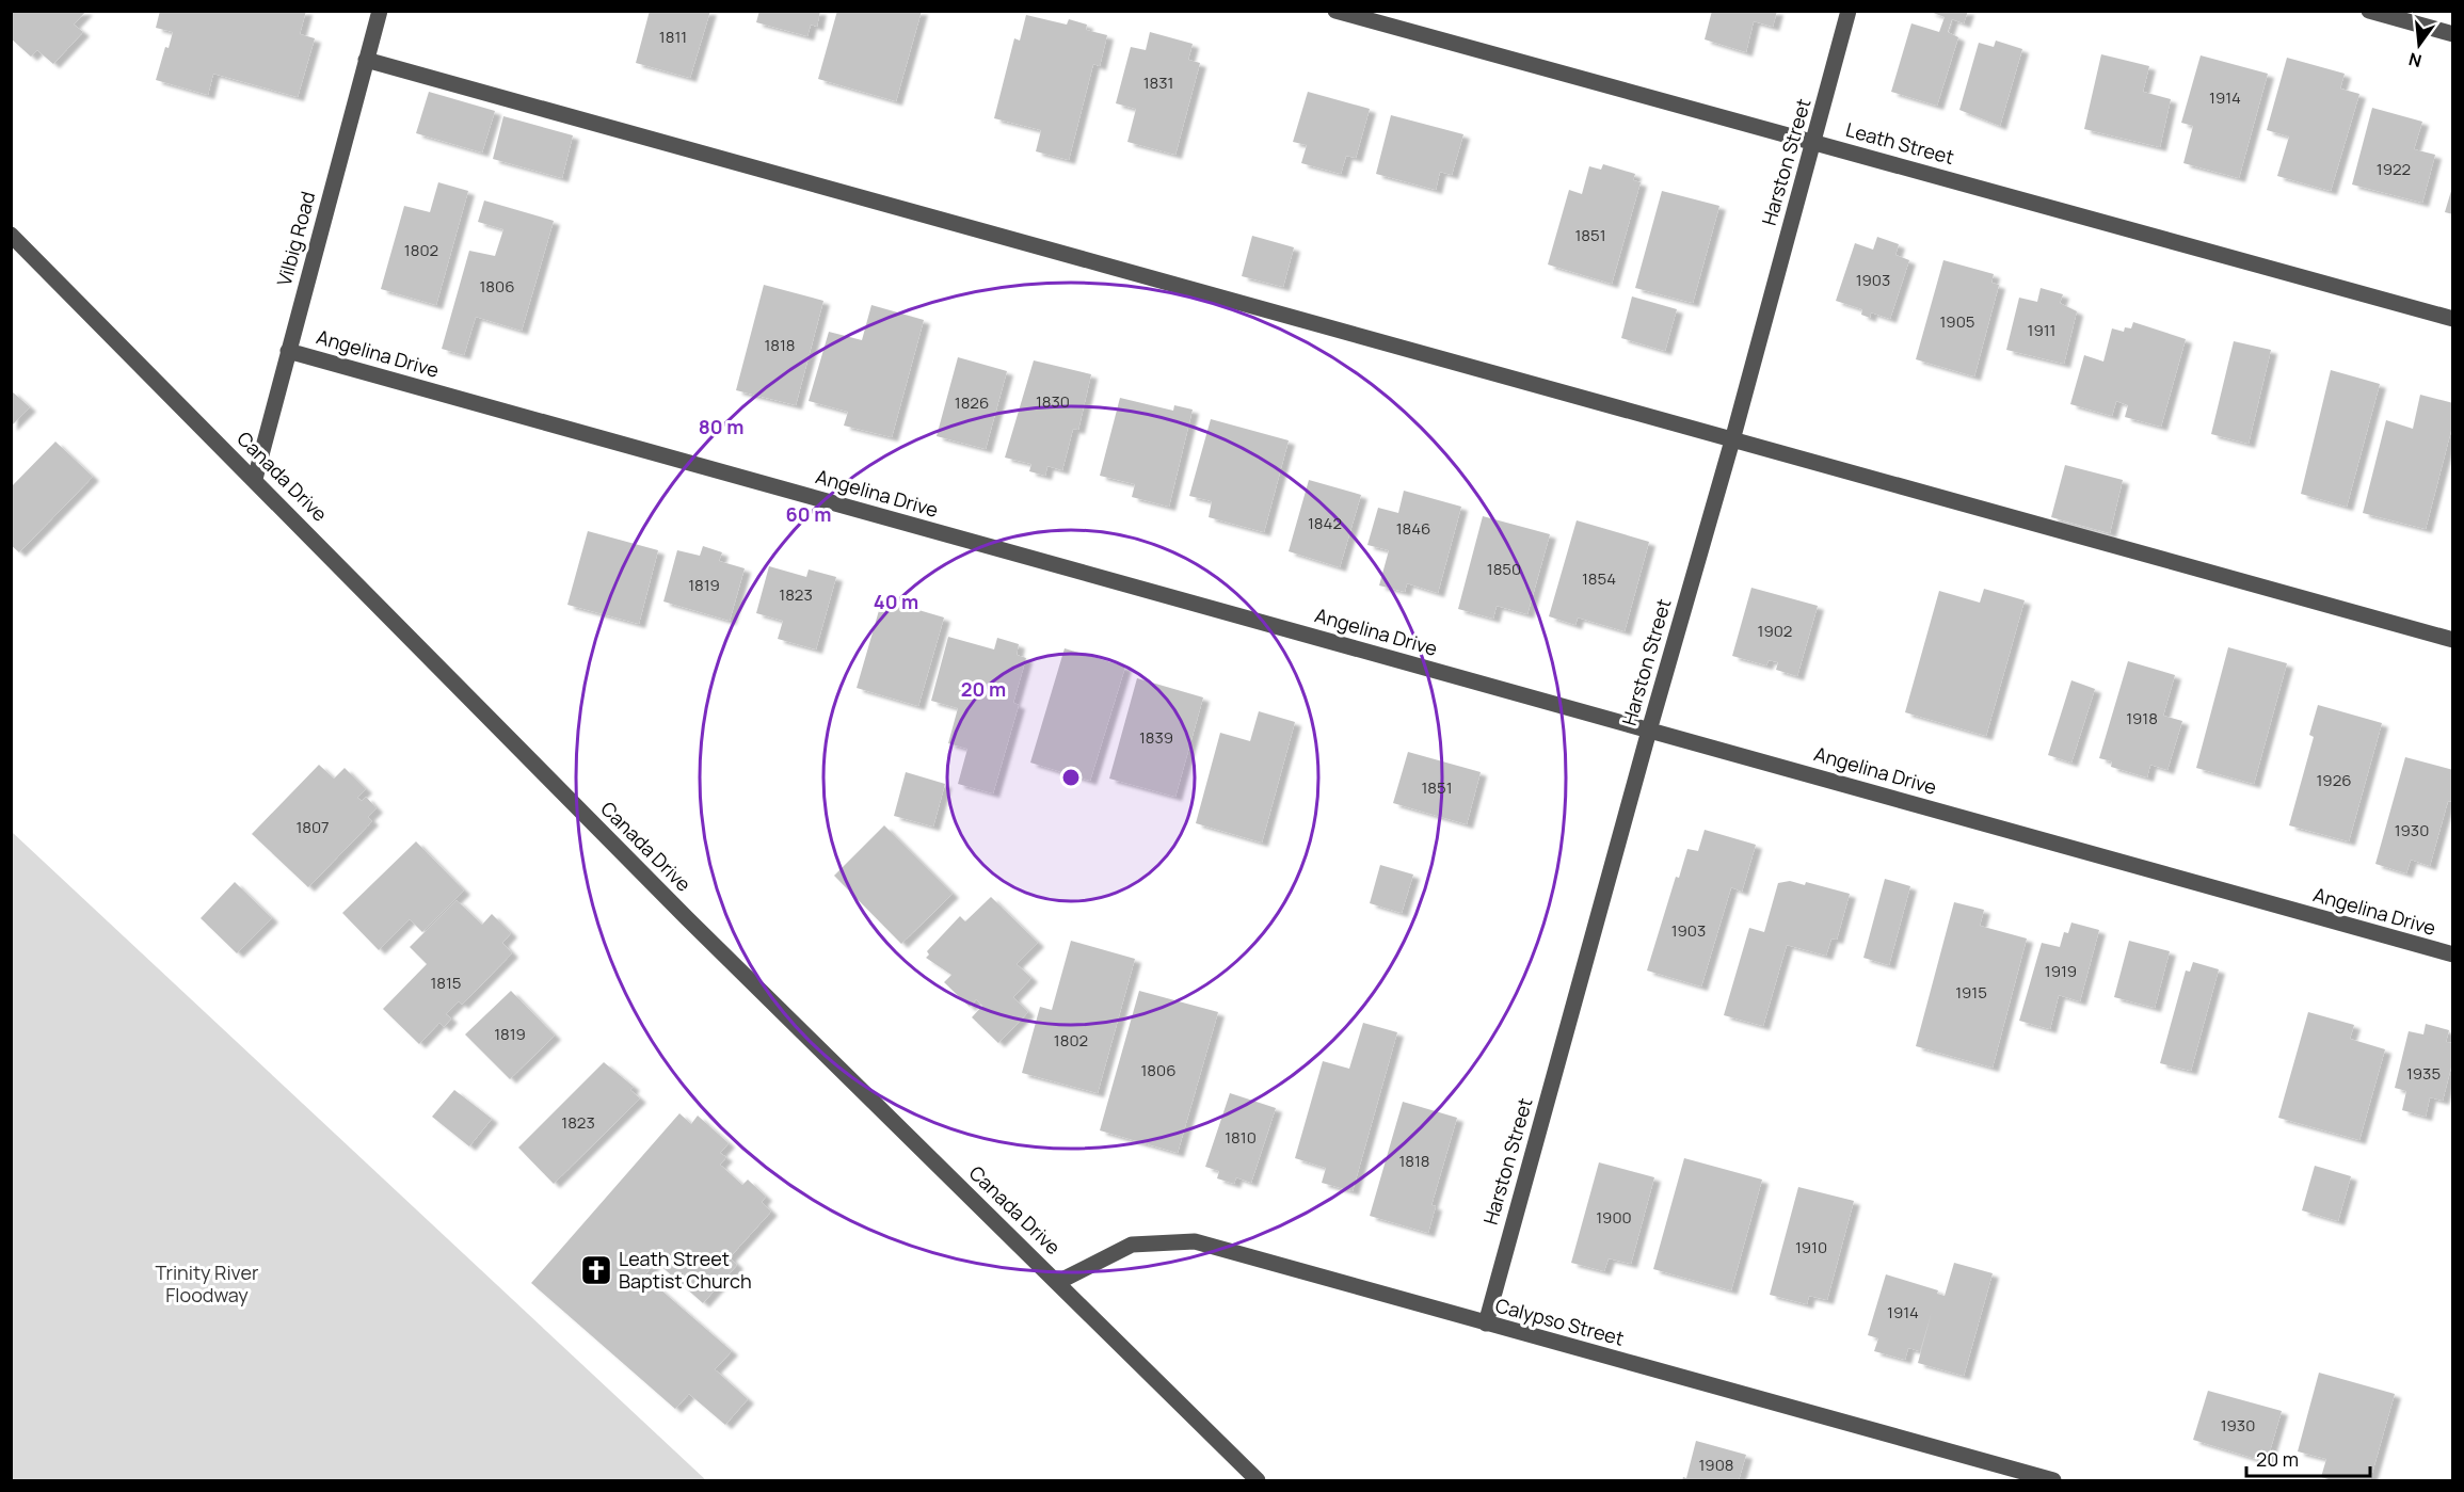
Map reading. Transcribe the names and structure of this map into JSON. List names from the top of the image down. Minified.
{"streets":{"street":["Leath Street","Harston Street","Vilbig Road","Angelina Drive","Canada Drive","Calypso Street"]},"crossings":[["Leath Street","Harston Street"],["Harston Street","Angelina Drive"],["Harston Street","Calypso Street"],["Vilbig Road","Angelina Drive"],["Vilbig Road","Canada Drive"],["Canada Drive","Calypso Street"]],"parks":["Trinity River Floodway"],"places":{"church":["Leath Street Baptist Church"]},"house_numbers":["1811","1831","1914","1922","1851","1802","1903","1806","1905","1911","1818","1830","1826","1842","1846","1850","1854","1819","1823","1902","1918","1839","1926","1851","1807","1930","1903","1919","1815","1915","1819","1802","1806","1935","1823","1810","1818","1900","1910","1914","1930","1908"],"scale_bar":"20 m","north":"bottom","rings":["80 m","60 m","40 m","20 m"]}
